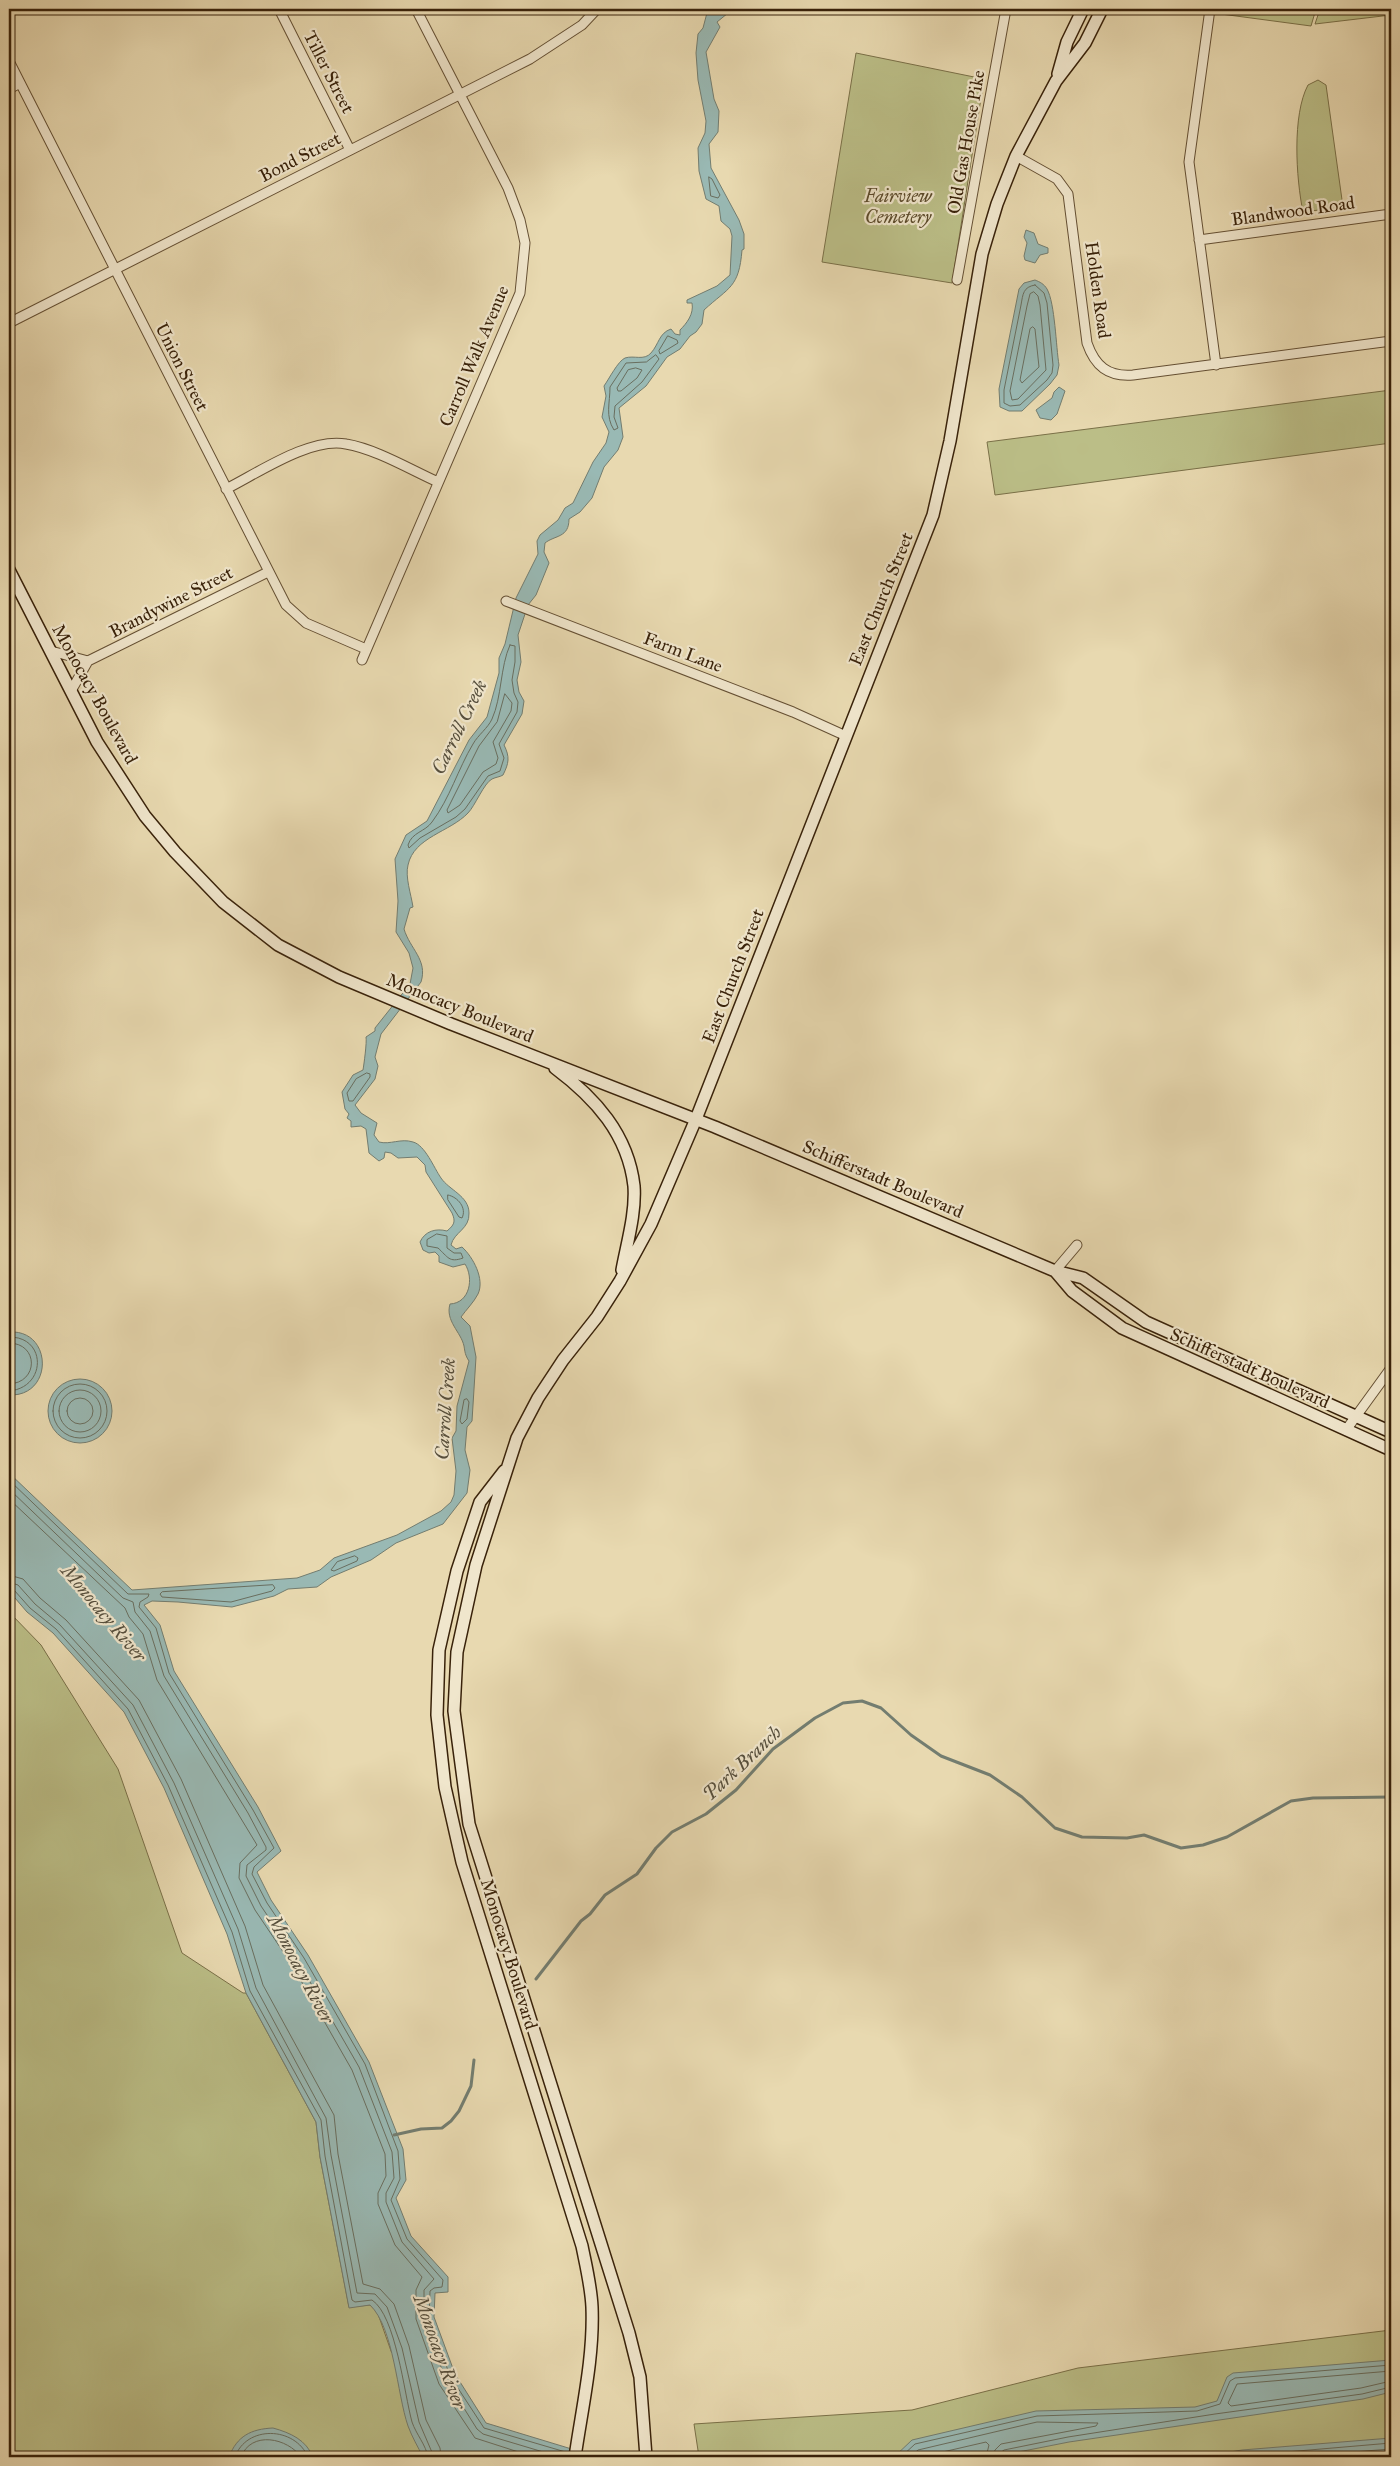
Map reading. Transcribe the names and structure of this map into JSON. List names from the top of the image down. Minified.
{"streets":{"main road":["East Church Street","Monocacy Boulevard","Schifferstadt Boulevard"],"street":["Tiller Street","Old Gas House Pike","Bond Street","Blandwood Road","Holden Road","Carroll Walk Avenue","Union Street","Brandywine Street","Farm Lane"]},"crossings":[["Tiller Street","Bond Street"],["Bond Street","Carroll Walk Avenue"],["Bond Street","Union Street"],["Holden Road","East Church Street"],["Carroll Walk Avenue","Union Street"],["Union Street","Brandywine Street"],["East Church Street","Farm Lane"],["East Church Street","Monocacy Boulevard"],["East Church Street","Schifferstadt Boulevard"],["Monocacy Boulevard","Schifferstadt Boulevard"]],"water":["Carroll Creek","Monocacy River","Park Branch"],"parks":["Fairview Cemetery"]}
